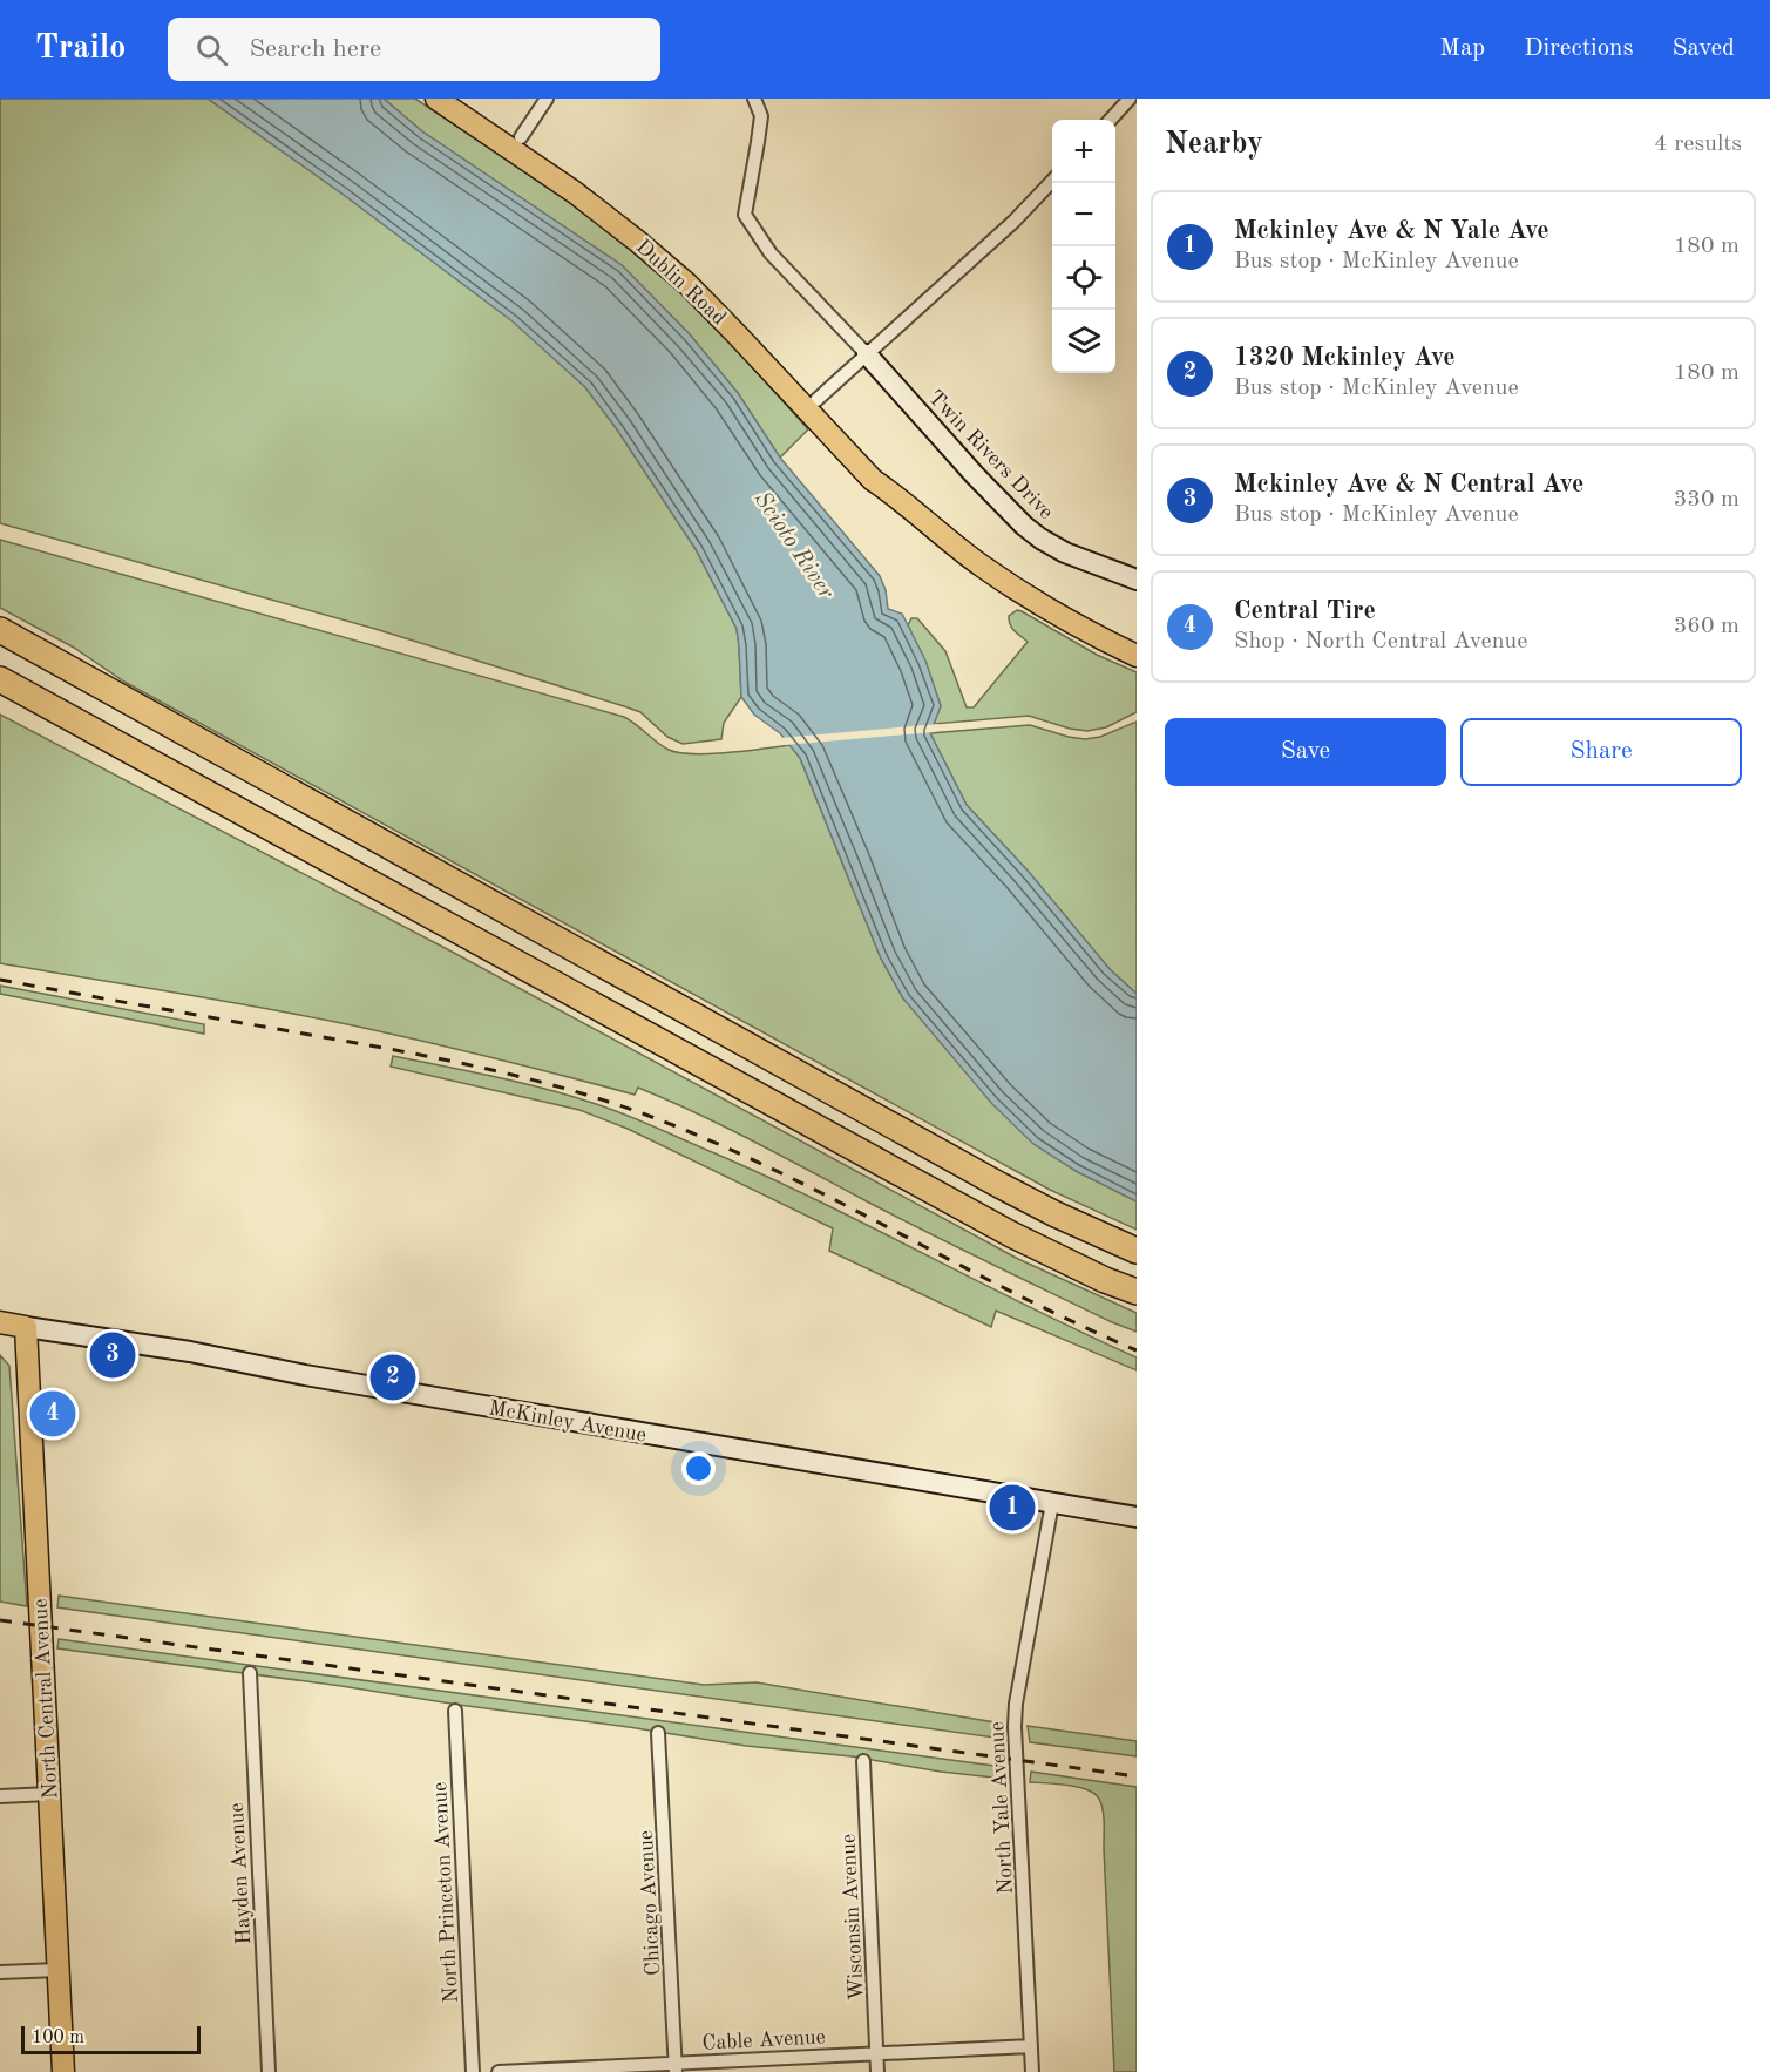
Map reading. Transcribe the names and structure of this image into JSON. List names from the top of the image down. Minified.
{"streets":{"main road":["Dublin Road","Twin Rivers Drive","McKinley Avenue","North Central Avenue"],"street":["North Yale Avenue","Hayden Avenue","North Princeton Avenue","Chicago Avenue","Wisconsin Avenue","Cable Avenue"]},"crossings":[["McKinley Avenue","North Central Avenue"],["McKinley Avenue","North Yale Avenue"],["North Yale Avenue","Cable Avenue"],["Chicago Avenue","Cable Avenue"],["Wisconsin Avenue","Cable Avenue"]],"water":["Scioto River"],"scale_bar":"100 m","page":{"header":"Trailo","search":"Search here","nav":["Map","Directions","Saved"],"heading":["Nearby","4 results"],"map_buttons":["+","−"],"list":[{"mark":"1","name":"Mckinley Ave & N Yale Ave","note":"Bus stop · McKinley Avenue","value":"180 m"},{"mark":"2","name":"1320 Mckinley Ave","note":"Bus stop · McKinley Avenue","value":"180 m"},{"mark":"3","name":"Mckinley Ave & N Central Ave","note":"Bus stop · McKinley Avenue","value":"330 m"},{"mark":"4","name":"Central Tire","note":"Shop · North Central Avenue","value":"360 m"}],"buttons":["Save","Share"],"pins":["3","2","4","1"],"scale":"100 m"}}
